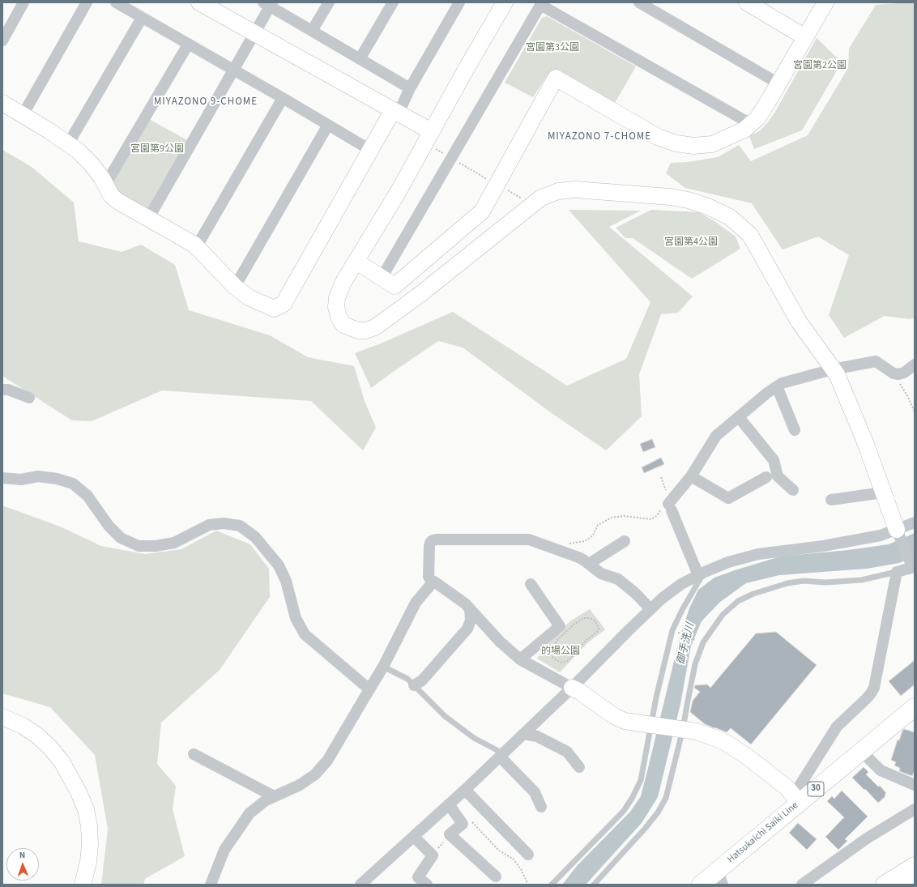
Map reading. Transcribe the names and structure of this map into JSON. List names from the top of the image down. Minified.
{"streets":{"main road":["30","Hatsukaichi Saiki Line"]},"districts":["MIYAZONO 9-CHOME","MIYAZONO 7-CHOME"],"water":["御手洗川"],"parks":["宮園第3公園","宮園第2公園","宮園第9公園","宮園第4公園","的場公園"],"north":"top"}
